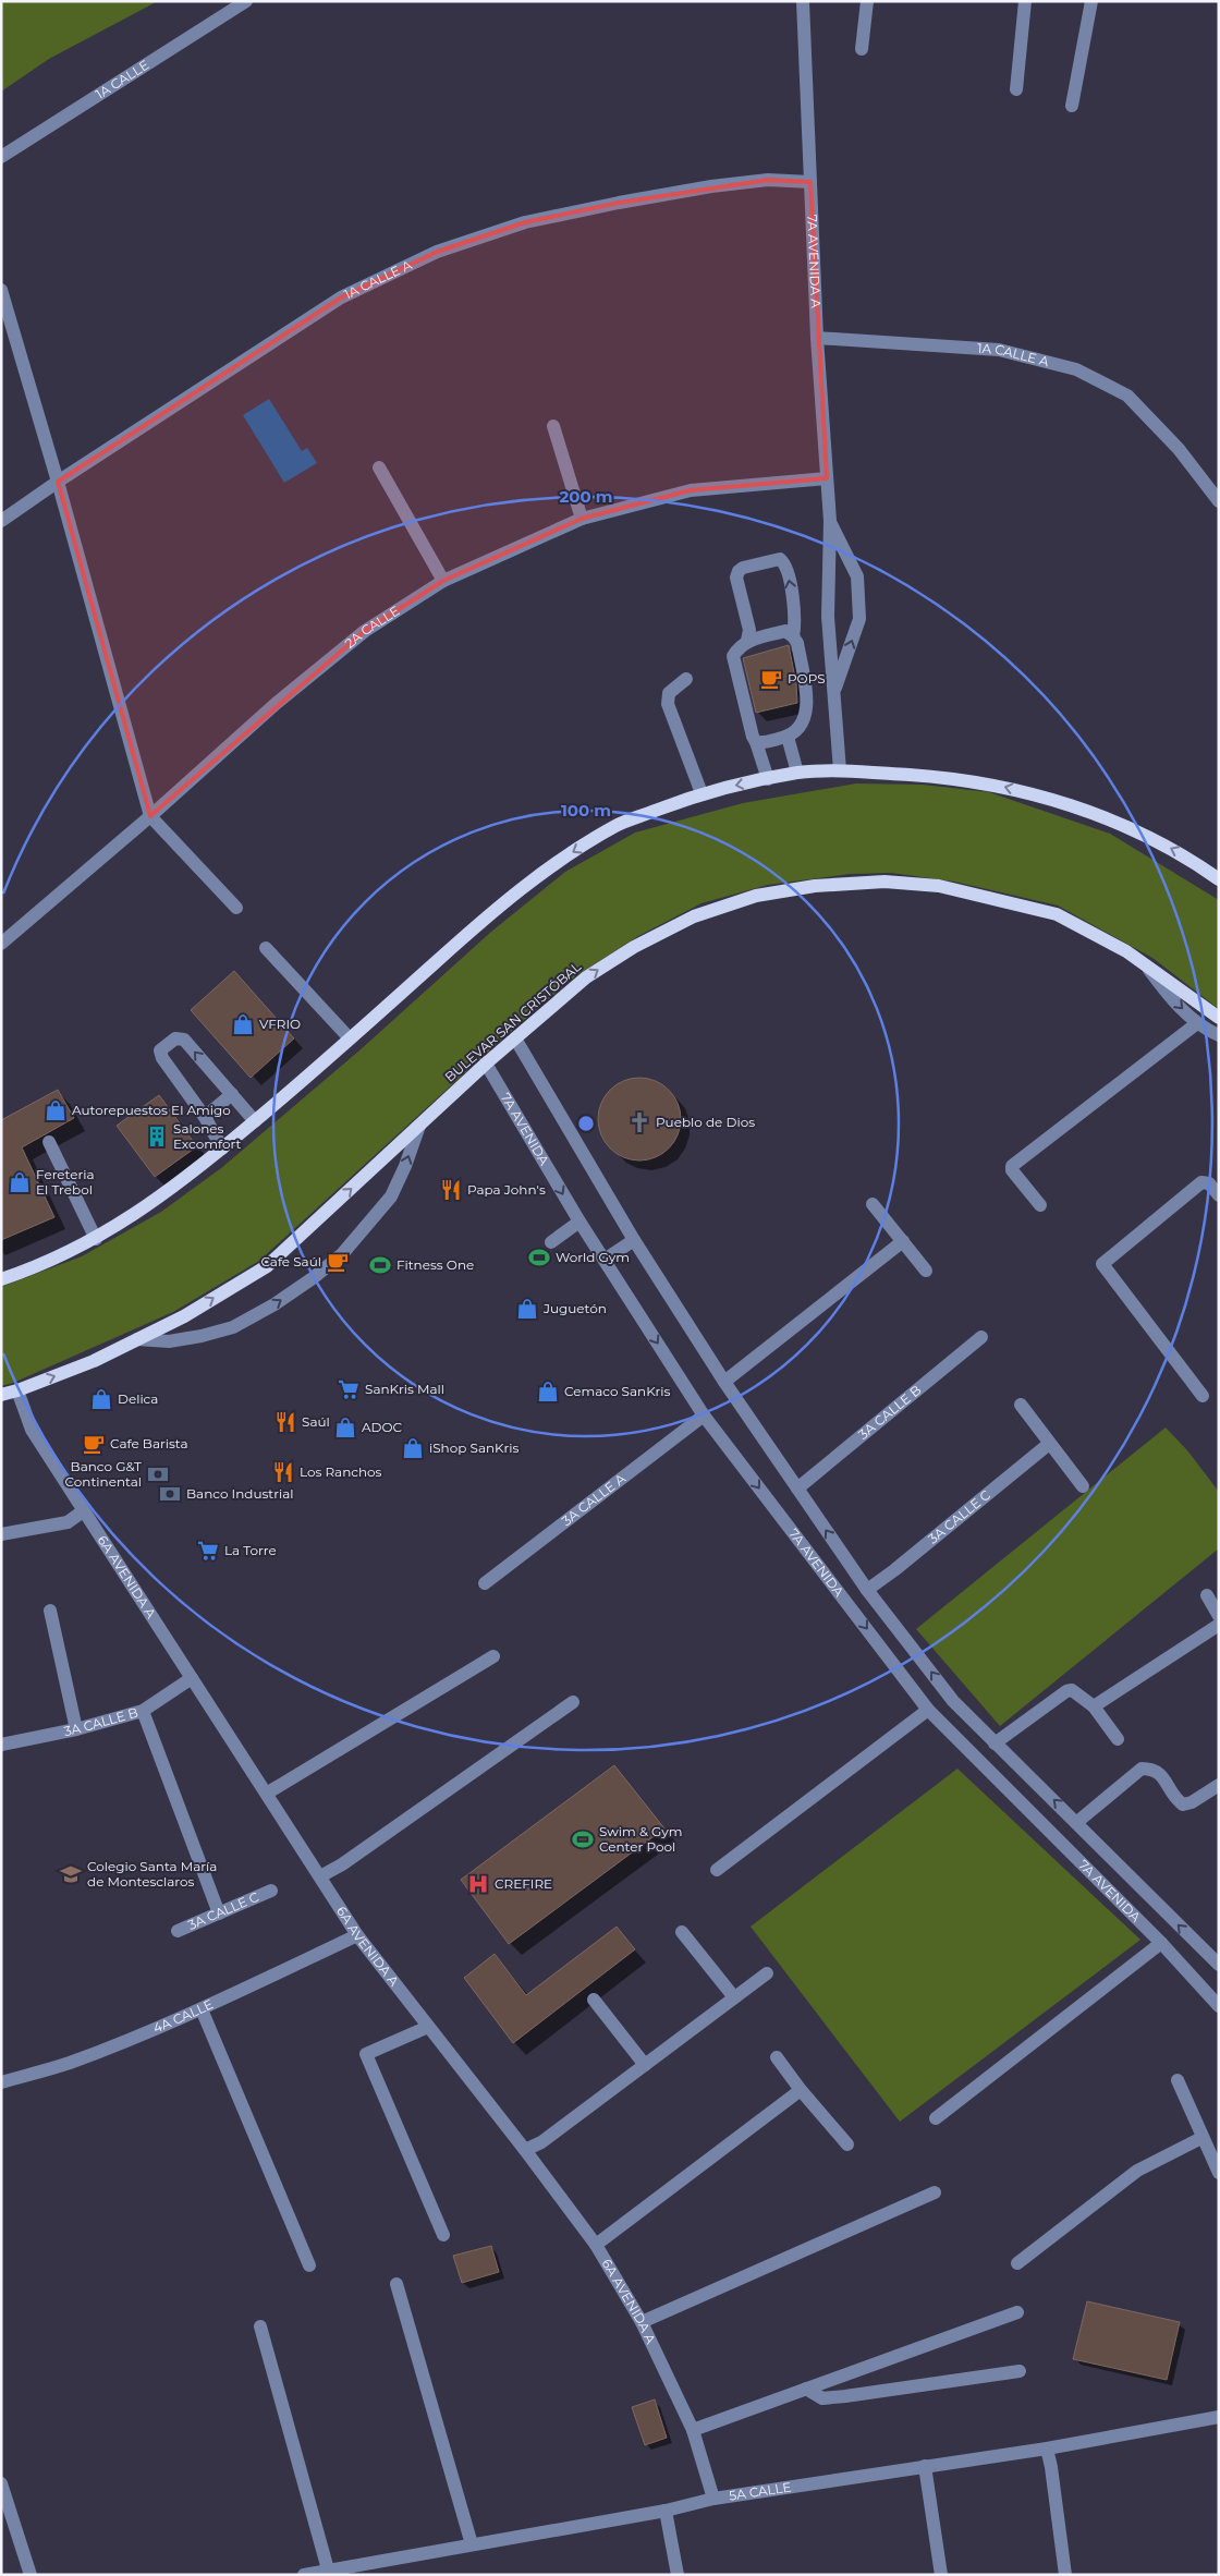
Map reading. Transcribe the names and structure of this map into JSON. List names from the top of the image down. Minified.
{"streets":{"main road":["BULEVAR SAN CRISTÓBAL"],"street":["1A CALLE","7A AVENIDA A","1A CALLE A","2A CALLE","7A AVENIDA","3A CALLE B","3A CALLE A","3A CALLE C","6A AVENIDA A","4A CALLE","5A CALLE"]},"crossings":[["7A AVENIDA A","1A CALLE A"],["7A AVENIDA A","2A CALLE"],["BULEVAR SAN CRISTÓBAL","7A AVENIDA"],["BULEVAR SAN CRISTÓBAL","6A AVENIDA A"],["7A AVENIDA","3A CALLE B"],["7A AVENIDA","3A CALLE A"],["7A AVENIDA","3A CALLE C"],["3A CALLE B","6A AVENIDA A"],["6A AVENIDA A","4A CALLE"],["6A AVENIDA A","5A CALLE"]],"places":{"cafe":["POPS","Cafe Saúl","Cafe Barista"],"shop":["VFRIO","Autorepuestos El Amigo","Fereteria El Trebol","Juguetón","Cemaco SanKris","Delica","ADOC","iShop SanKris"],"church":["Pueblo de Dios"],"building":["Salones Excomfort"],"restaurant":["Papa John's","Saúl","Los Ranchos"],"sports":["World Gym","Fitness One","Swim & Gym Center Pool"],"supermarket":["SanKris Mall","La Torre"],"bank":["Banco G&T Continental","Banco Industrial"],"school or university":["Colegio Santa María de Montesclaros"],"hospital":["CREFIRE"]},"rings":["200 m","100 m"]}
